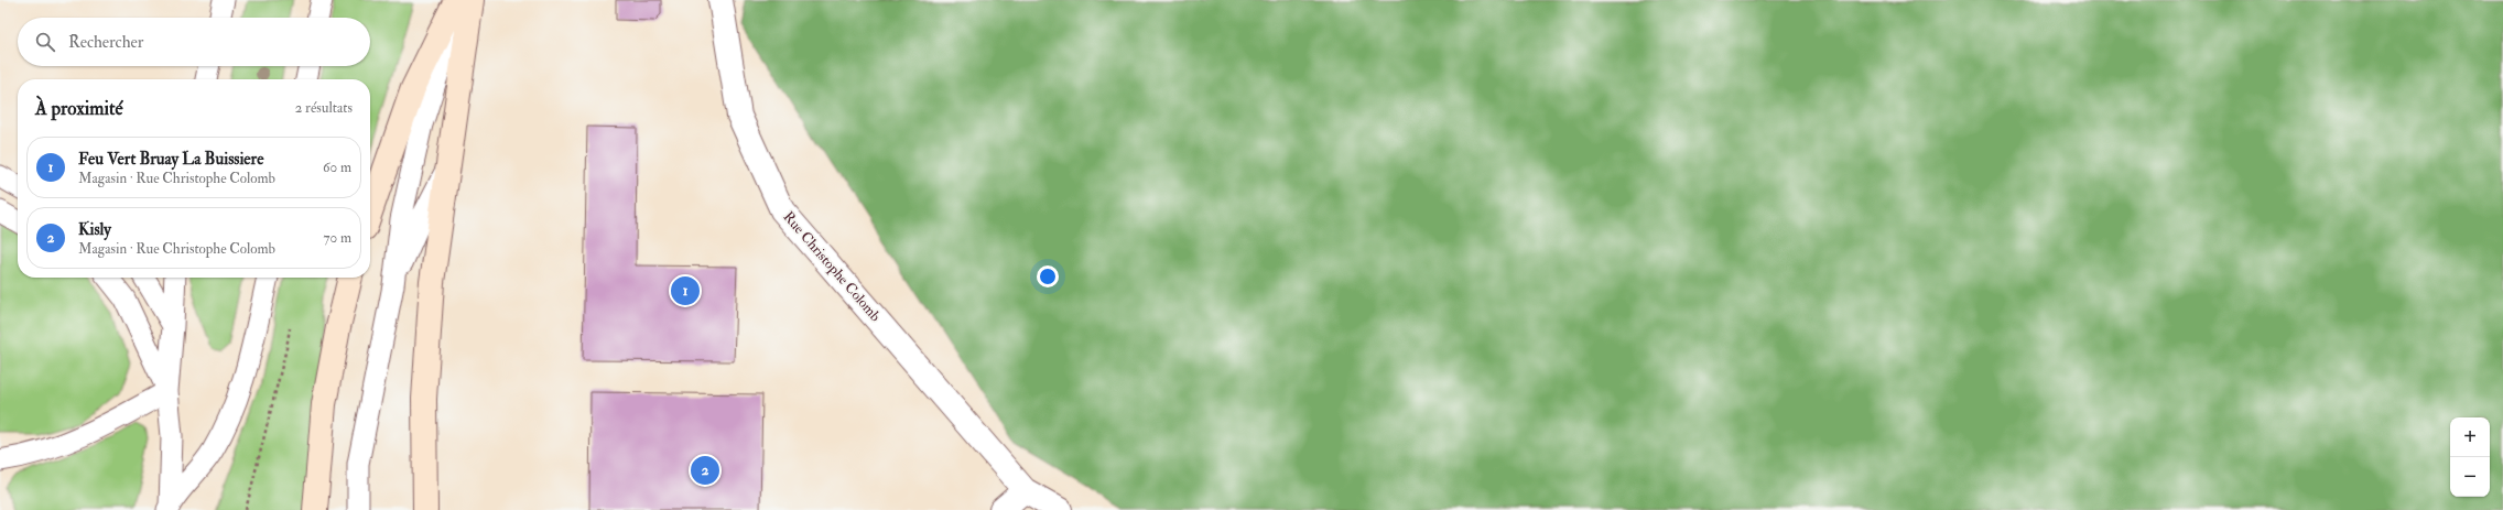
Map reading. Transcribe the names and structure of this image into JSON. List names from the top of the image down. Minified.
{"streets":{"street":["Rue Christophe Colomb"]},"page":{"search":"Rechercher","heading":["À proximité","2 résultats"],"list":[{"mark":"1","name":"Feu Vert Bruay La Buissiere","note":"Magasin · Rue Christophe Colomb","value":"60 m"},{"mark":"2","name":"Kisly","note":"Magasin · Rue Christophe Colomb","value":"70 m"}],"pins":["1","2"],"map_buttons":["+","−"]}}
